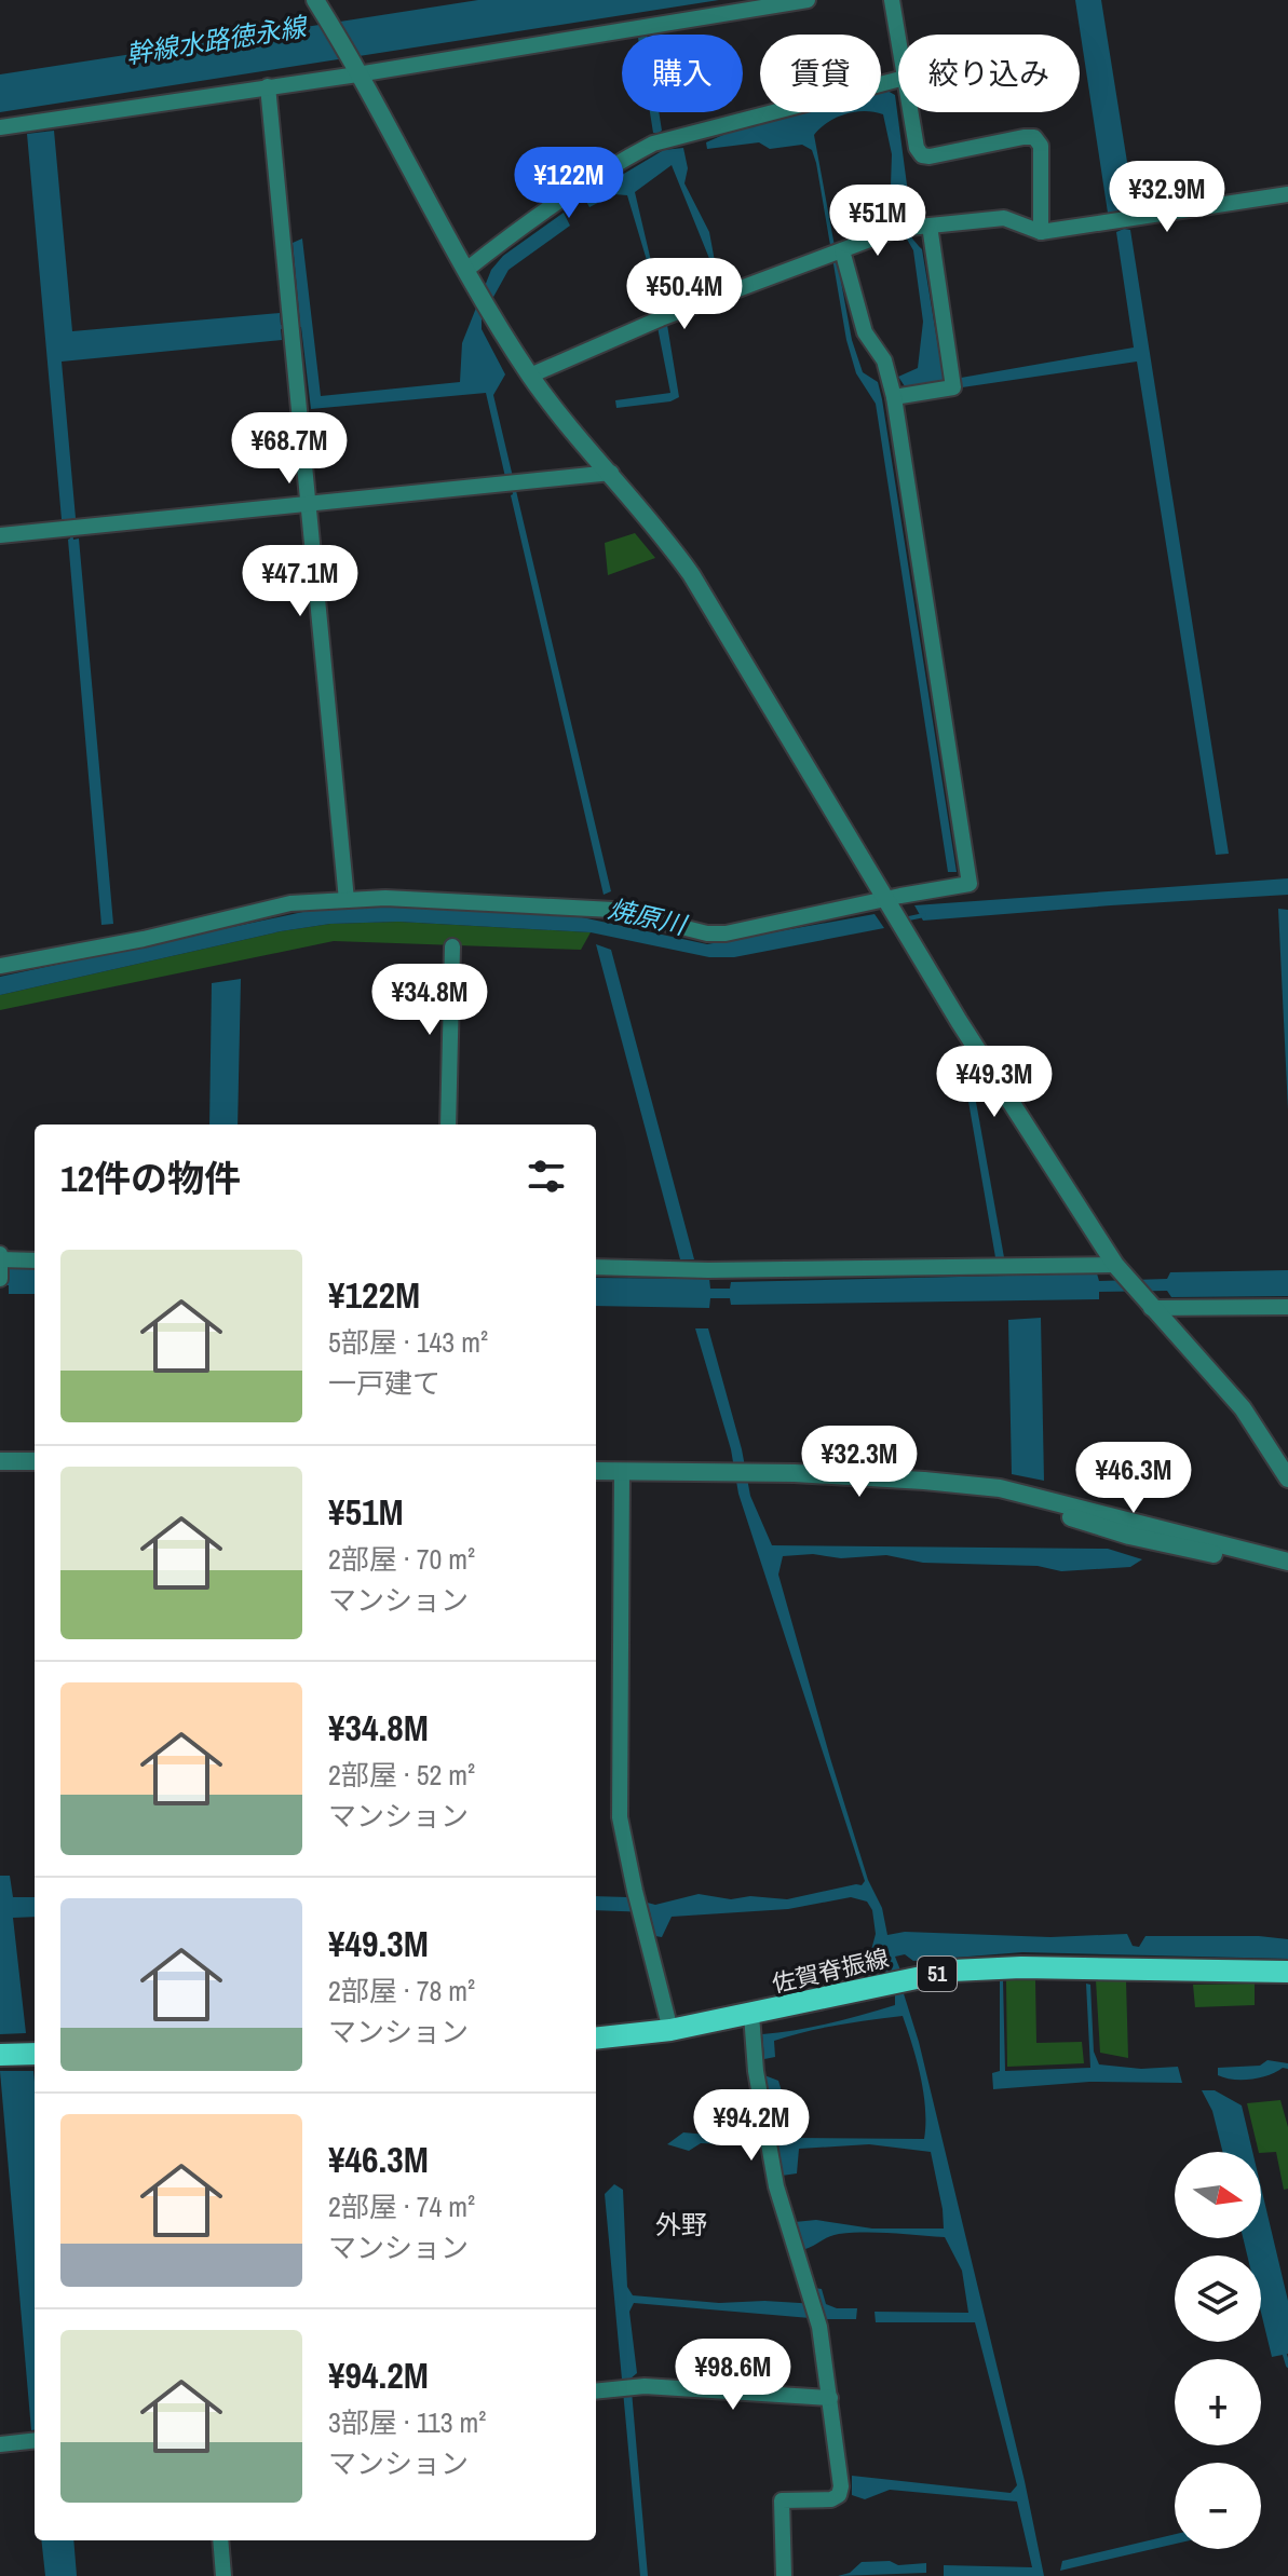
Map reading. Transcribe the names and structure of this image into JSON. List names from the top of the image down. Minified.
{"streets":{"main road":["佐賀脊振線","51"]},"districts":["外野"],"water":["幹線水路徳永線","焼原川"],"north":"right","page":{"chip":["購入","賃貸","絞り込み"],"price":["¥122M","¥32.9M","¥51M","¥50.4M","¥68.7M","¥47.1M","¥34.8M","¥49.3M","¥32.3M","¥46.3M","¥94.2M","¥98.6M"],"heading":"12件の物件","list":[{"name":"¥122M","note":"5部屋 · 143 m² · 一戸建て"},{"name":"¥51M","note":"2部屋 · 70 m² · マンション"},{"name":"¥34.8M","note":"2部屋 · 52 m² · マンション"},{"name":"¥49.3M","note":"2部屋 · 78 m² · マンション"},{"name":"¥46.3M","note":"2部屋 · 74 m² · マンション"},{"name":"¥94.2M","note":"3部屋 · 113 m² · マンション"}],"map_buttons":["+","−"]}}
